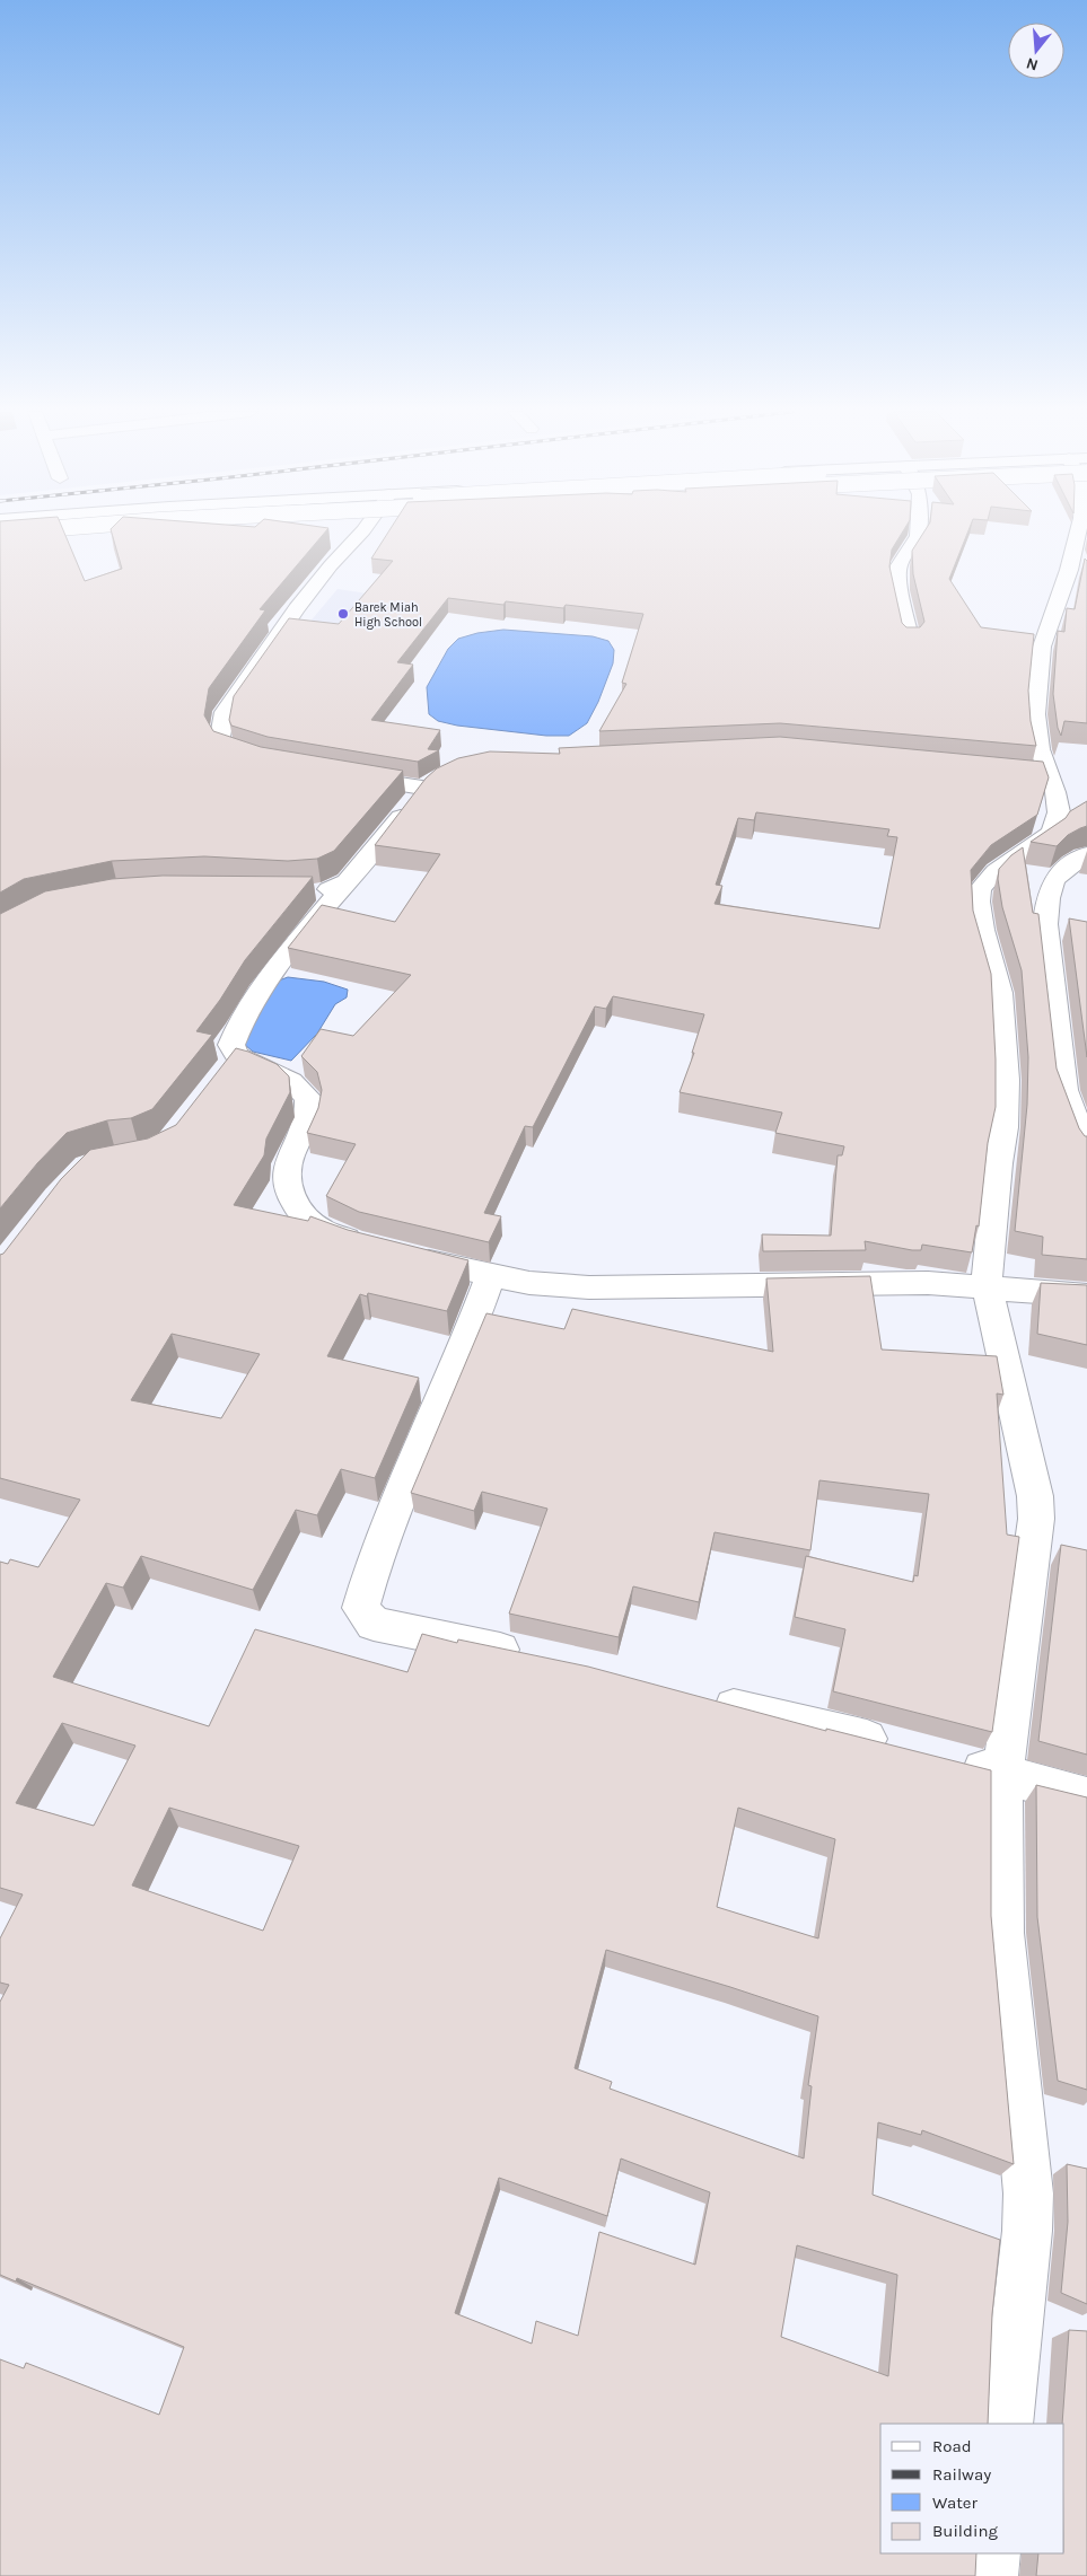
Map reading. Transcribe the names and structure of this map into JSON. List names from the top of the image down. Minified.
{"places":["Barek Miah High School"],"legend":["Road","Railway","Water","Building"],"north":"bottom"}
